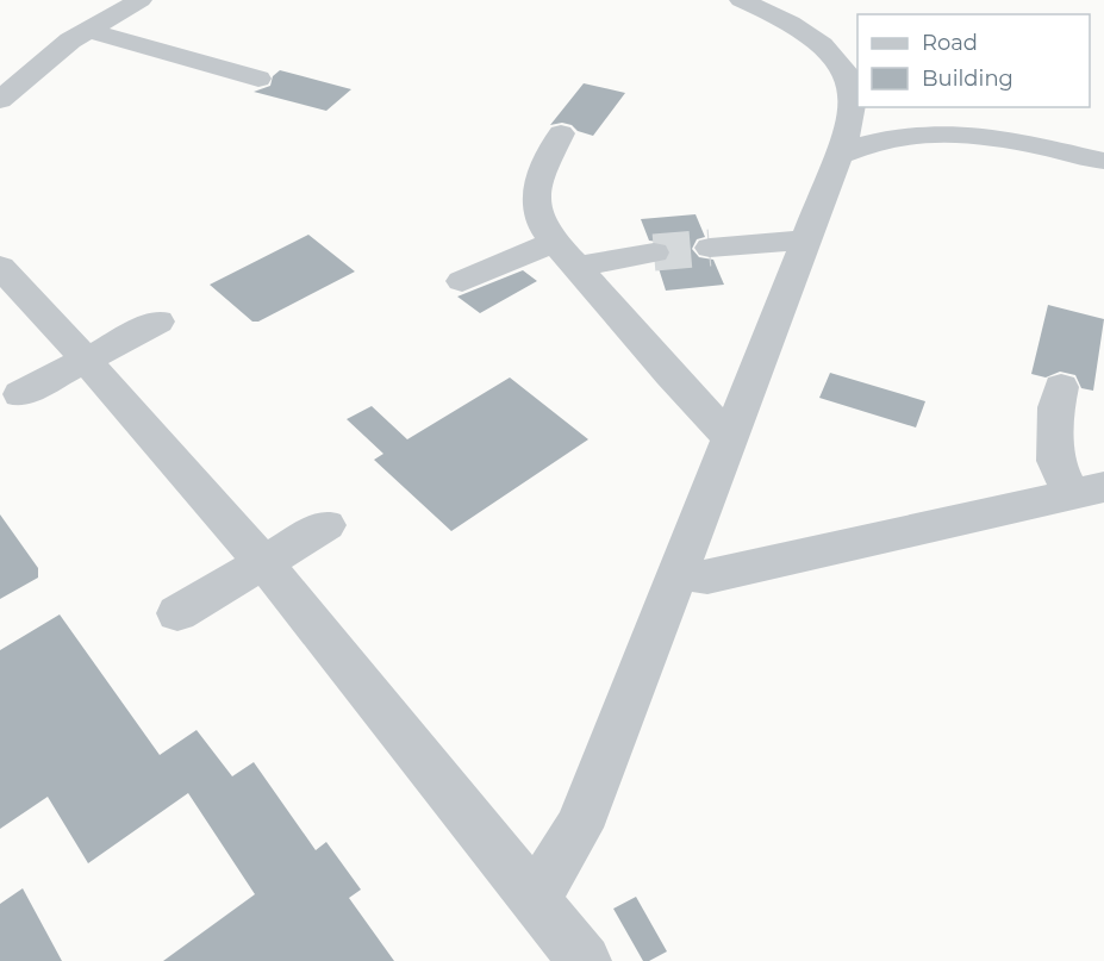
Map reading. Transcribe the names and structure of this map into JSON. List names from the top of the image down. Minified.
{"legend":["Road","Building"]}
